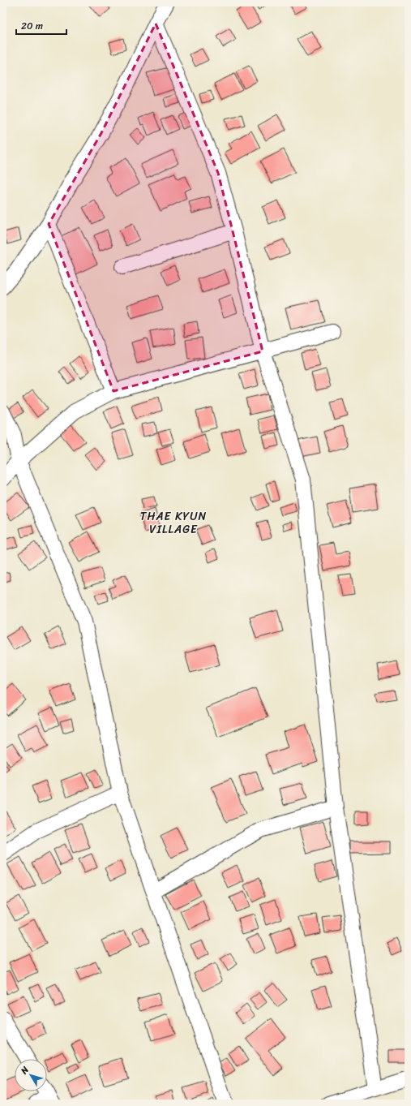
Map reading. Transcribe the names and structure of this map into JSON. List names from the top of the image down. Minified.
{"districts":["THAE KYUN VILLAGE"],"scale_bar":"20 m","north":"top left"}
